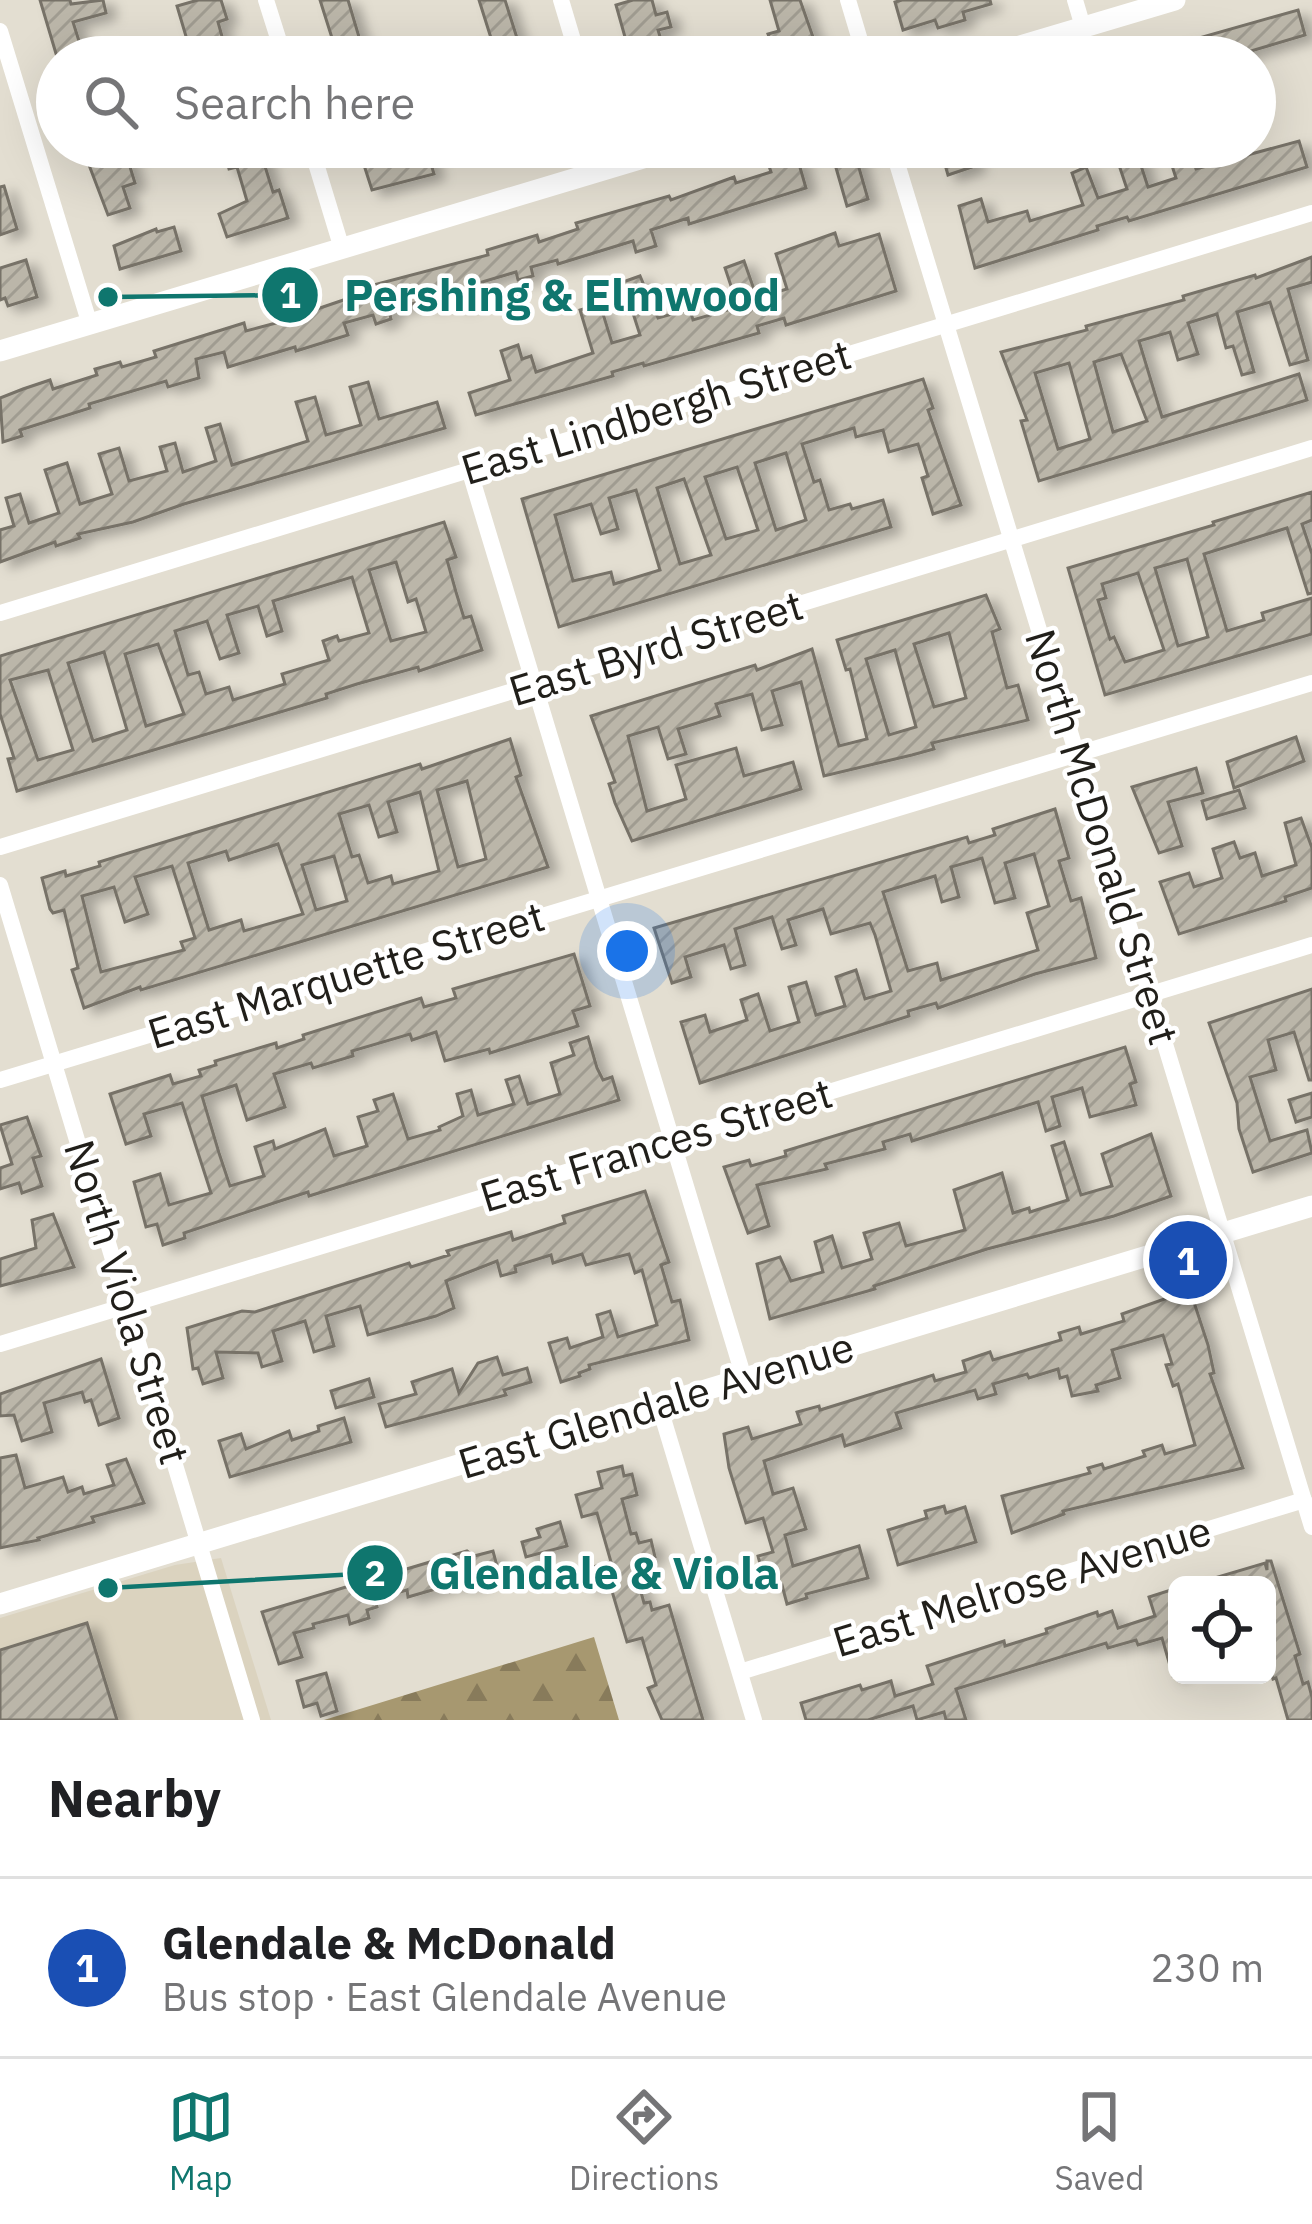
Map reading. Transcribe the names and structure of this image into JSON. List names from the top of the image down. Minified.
{"streets":{"street":["East Lindbergh Street","East Byrd Street","North McDonald Street","East Marquette Street","East Frances Street","North Viola Street","East Glendale Avenue","East Melrose Avenue"]},"crossings":[["East Lindbergh Street","North McDonald Street"],["East Byrd Street","North McDonald Street"],["North McDonald Street","East Marquette Street"],["North McDonald Street","East Frances Street"],["North McDonald Street","East Glendale Avenue"],["North McDonald Street","East Melrose Avenue"],["East Marquette Street","North Viola Street"],["East Frances Street","North Viola Street"],["North Viola Street","East Glendale Avenue"]],"places":["Pershing & Elmwood","Glendale & Viola"],"page":{"search":"Search here","pins":"1","heading":"Nearby","list":[{"mark":"1","name":"Glendale & McDonald","note":"Bus stop · East Glendale Avenue","value":"230 m"}],"nav":["Map","Directions","Saved"]}}
